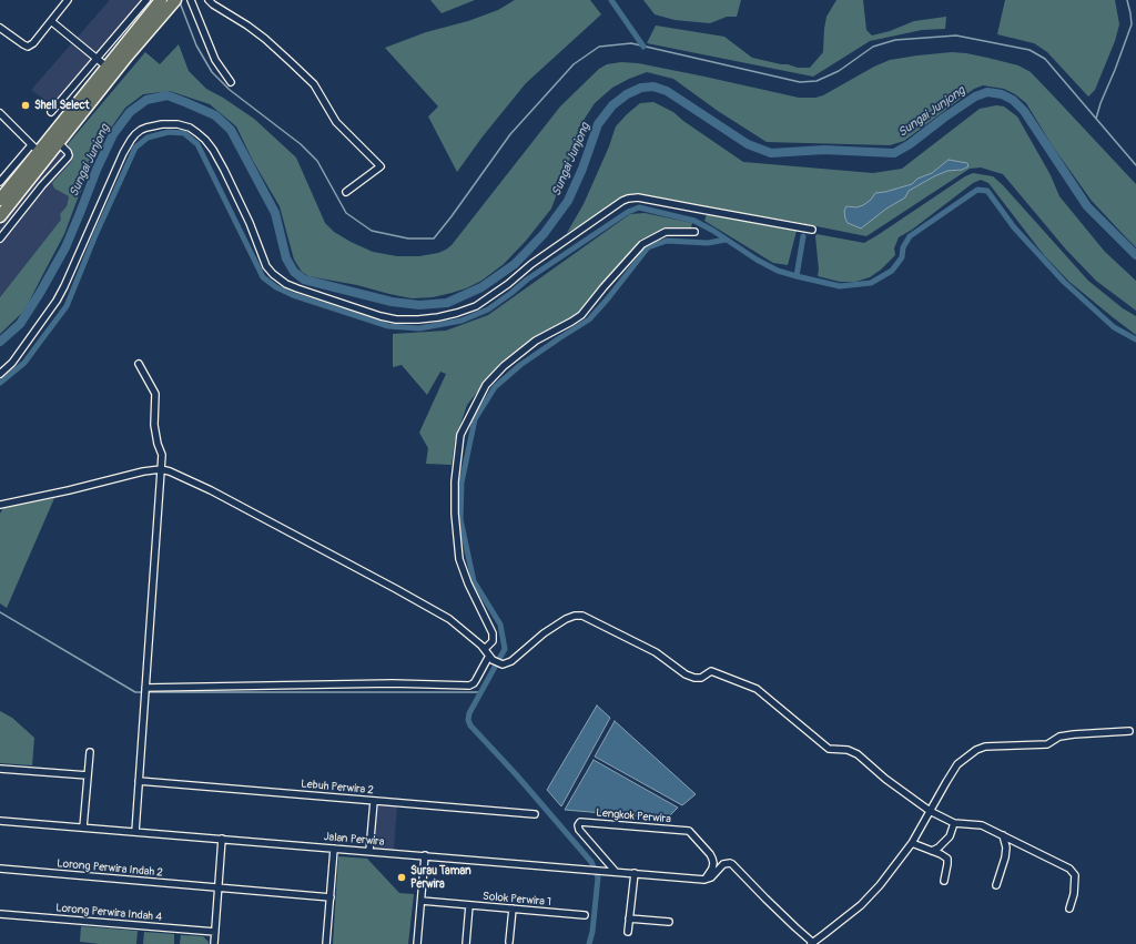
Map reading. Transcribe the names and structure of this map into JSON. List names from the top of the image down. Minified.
{"streets":{"street":["Lebuh Perwira 2","Lengkok Perwira","Jalan Perwira","Lorong Perwira Indah 2","Solok Perwira 1","Lorong Perwira Indah 4"]},"crossings":[["Lengkok Perwira","Jalan Perwira"]],"water":["Sungai Junjong"],"places":["Shell Select","Surau Taman Perwira"]}
